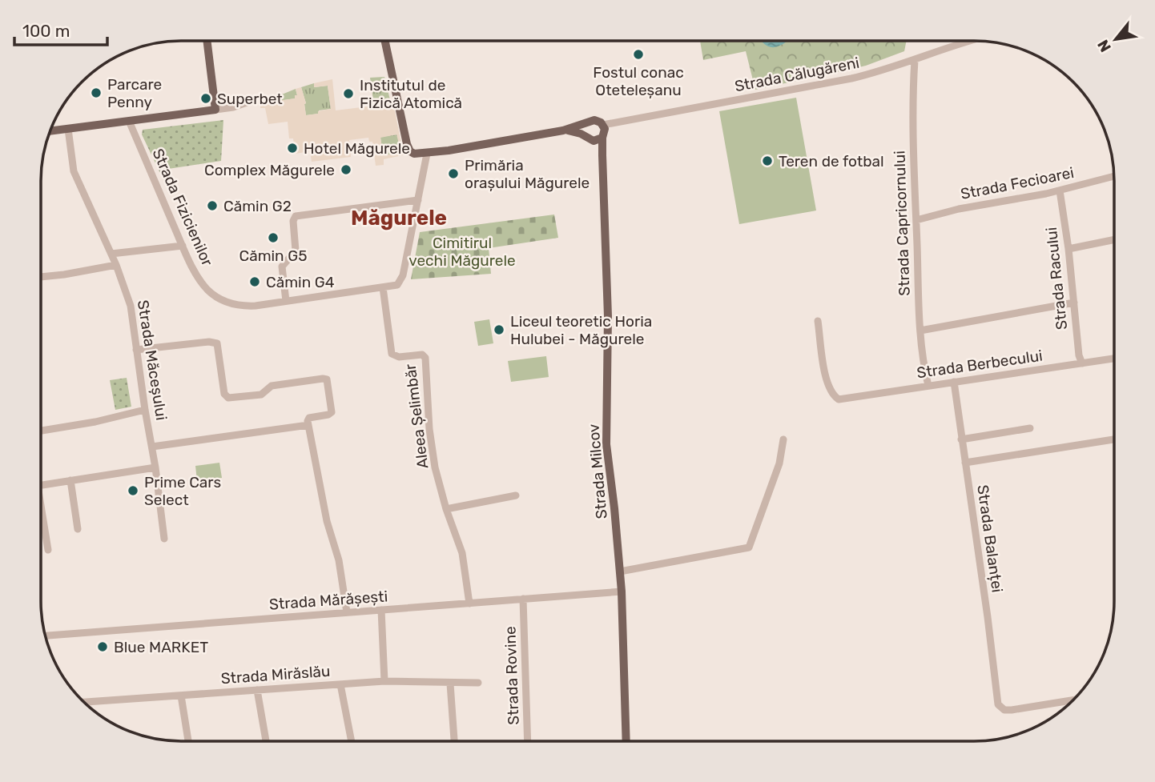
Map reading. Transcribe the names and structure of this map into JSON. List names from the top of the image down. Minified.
{"streets":{"main road":["Strada Milcov"],"street":["Strada Călugăreni","Strada Fecioarei","Strada Fizicienilor","Strada Capricornului","Strada Racului","Strada Măceșului","Strada Berbecului","Aleea Șelimbăr","Strada Balanței","Strada Mărășești","Strada Mirăslău","Strada Rovine"]},"crossings":[["Strada Călugăreni","Strada Capricornului"],["Strada Călugăreni","Strada Milcov"],["Strada Fecioarei","Strada Capricornului"],["Strada Fecioarei","Strada Racului"],["Strada Fizicienilor","Aleea Șelimbăr"],["Strada Capricornului","Strada Berbecului"],["Strada Racului","Strada Berbecului"],["Strada Berbecului","Strada Balanței"],["Aleea Șelimbăr","Strada Mărășești"],["Strada Milcov","Strada Mărășești"],["Strada Mărășești","Strada Rovine"]],"districts":["Măgurele"],"parks":["Cimitirul vechi Măgurele"],"places":["Fostul conac Oteteleșanu","Parcare Penny","Institutul de Fizică Atomică","Superbet","Hotel Măgurele","Teren de fotbal","Complex Măgurele","Primăria orașului Măgurele","Cămin G2","Cămin G5","Cămin G4","Liceul teoretic Horia Hulubei - Măgurele","Prime Cars Select","Blue MARKET"],"scale_bar":"100 m","north":"bottom left"}
